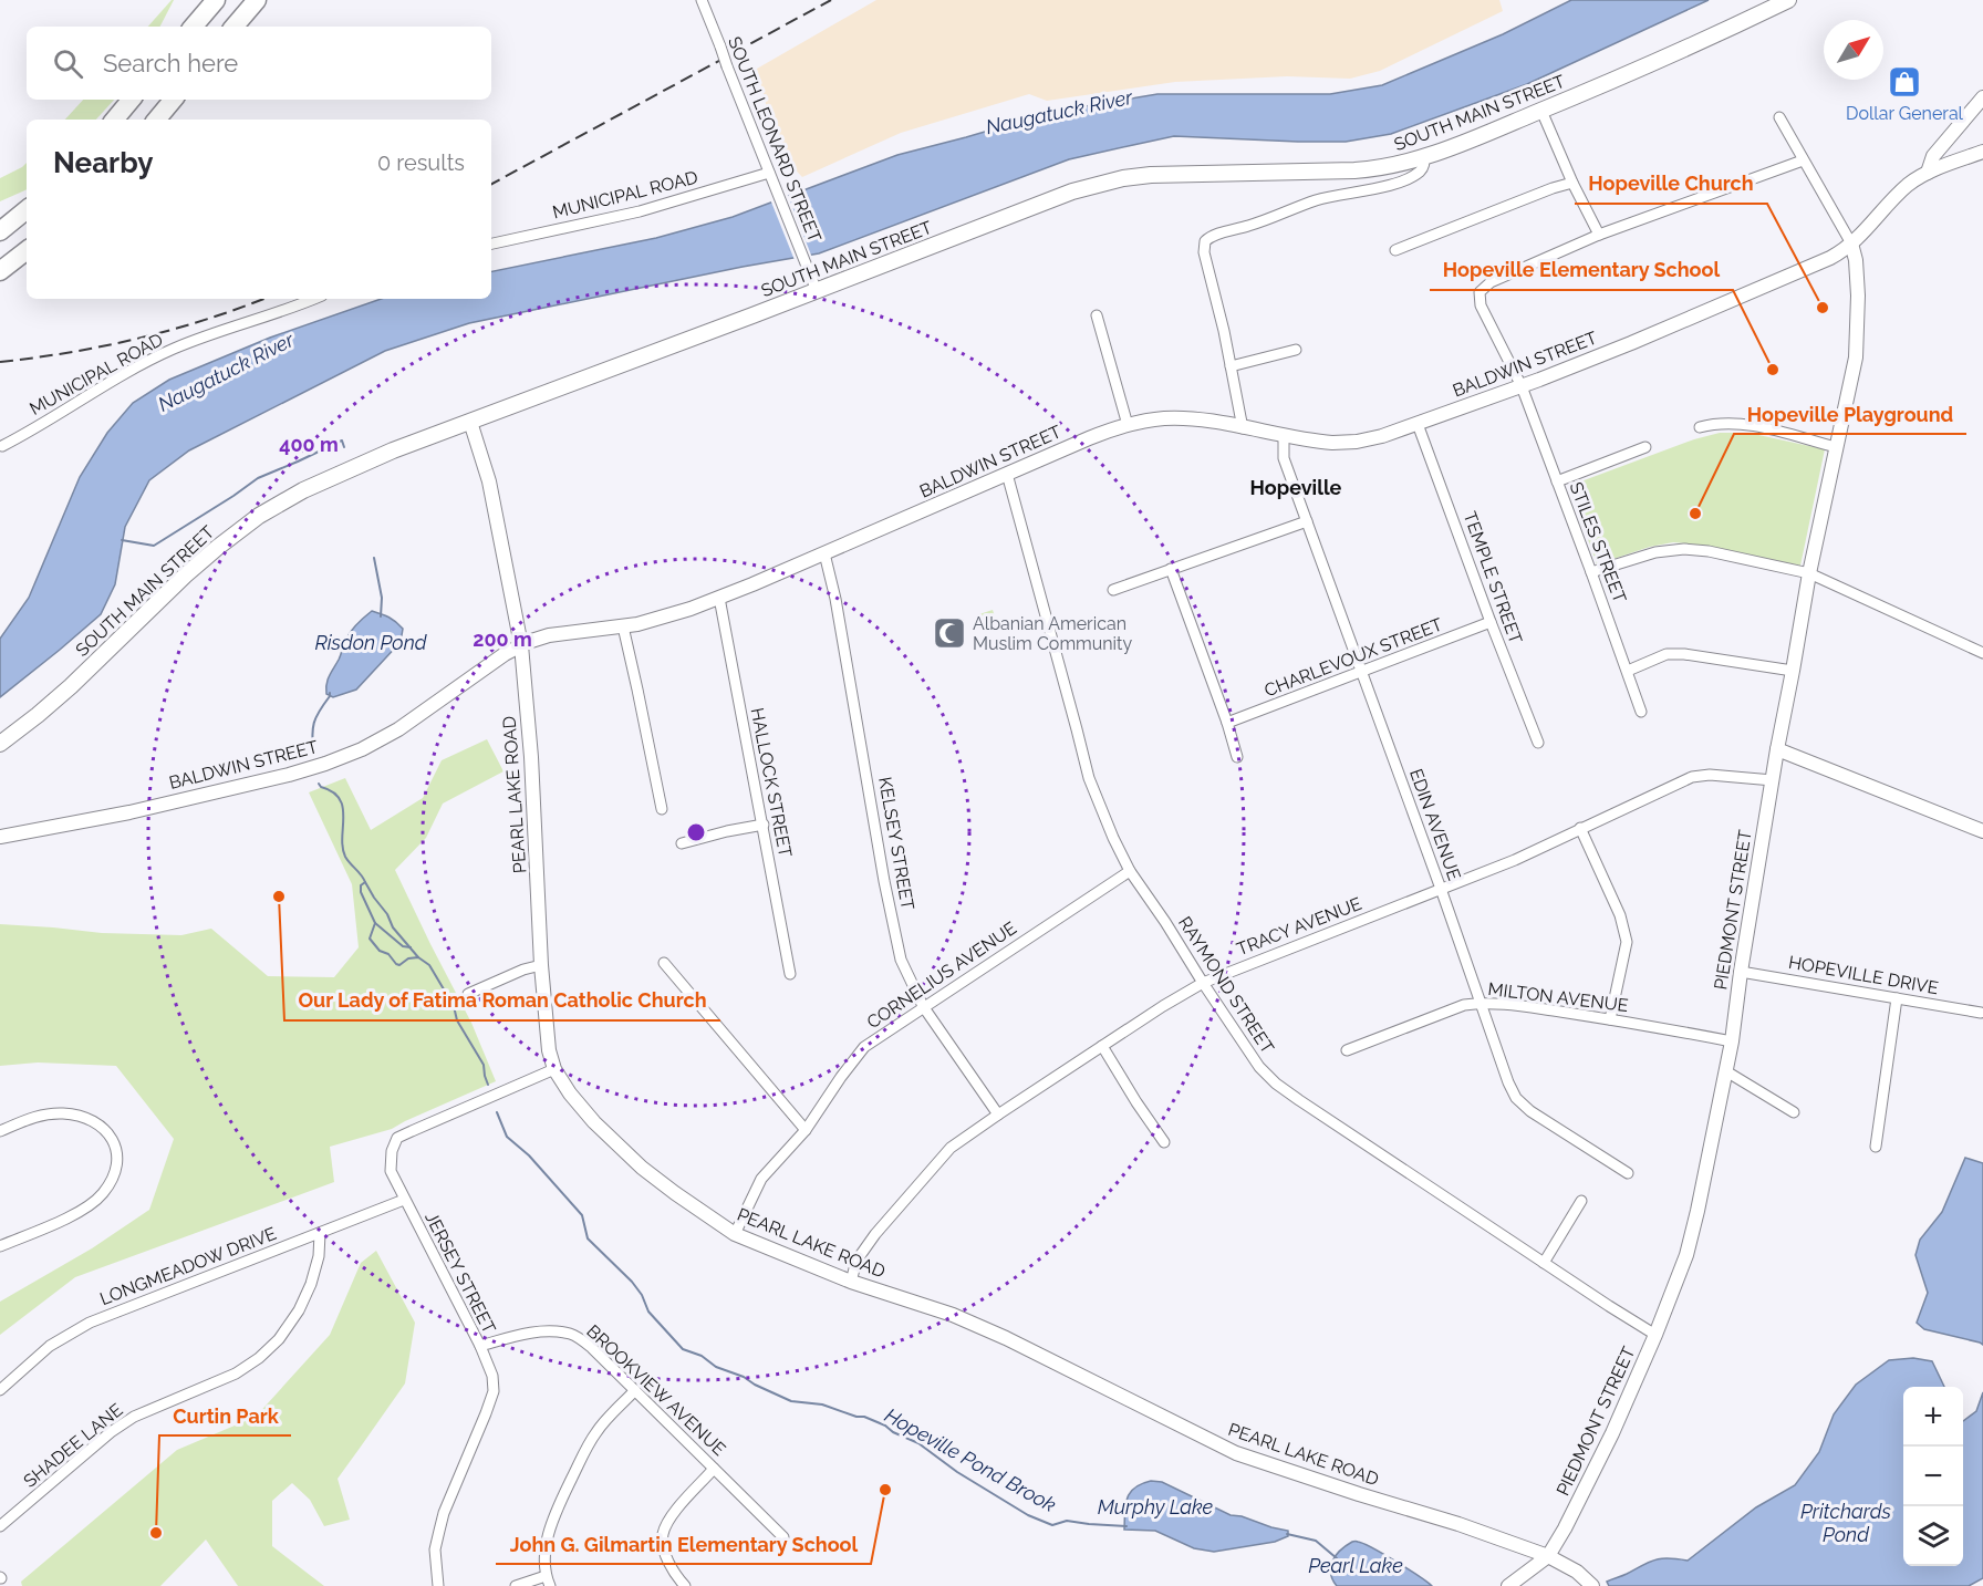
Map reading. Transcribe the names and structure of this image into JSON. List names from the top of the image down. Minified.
{"streets":{"main road":["SOUTH MAIN STREET","BALDWIN STREET","PEARL LAKE ROAD","PIEDMONT STREET"],"street":["SOUTH LEONARD STREET","MUNICIPAL ROAD","STILES STREET","TEMPLE STREET","CHARLEVOUX STREET","HALLOCK STREET","EDIN AVENUE","KELSEY STREET","TRACY AVENUE","CORNELIUS AVENUE","HOPEVILLE DRIVE","RAYMOND STREET","MILTON AVENUE","LONGMEADOW DRIVE","JERSEY STREET","BROOKVIEW AVENUE","SHADEE LANE"]},"crossings":[["SOUTH MAIN STREET","SOUTH LEONARD STREET"],["SOUTH MAIN STREET","PEARL LAKE ROAD"],["SOUTH LEONARD STREET","MUNICIPAL ROAD"],["BALDWIN STREET","STILES STREET"],["BALDWIN STREET","TEMPLE STREET"],["BALDWIN STREET","HALLOCK STREET"],["BALDWIN STREET","PEARL LAKE ROAD"],["BALDWIN STREET","EDIN AVENUE"],["BALDWIN STREET","KELSEY STREET"],["BALDWIN STREET","PIEDMONT STREET"],["BALDWIN STREET","RAYMOND STREET"],["TEMPLE STREET","CHARLEVOUX STREET"],["CHARLEVOUX STREET","EDIN AVENUE"],["PEARL LAKE ROAD","PIEDMONT STREET"],["PEARL LAKE ROAD","TRACY AVENUE"],["PEARL LAKE ROAD","CORNELIUS AVENUE"],["PEARL LAKE ROAD","JERSEY STREET"],["EDIN AVENUE","TRACY AVENUE"],["EDIN AVENUE","MILTON AVENUE"],["KELSEY STREET","TRACY AVENUE"],["KELSEY STREET","CORNELIUS AVENUE"],["PIEDMONT STREET","TRACY AVENUE"],["PIEDMONT STREET","HOPEVILLE DRIVE"],["PIEDMONT STREET","RAYMOND STREET"],["PIEDMONT STREET","MILTON AVENUE"],["TRACY AVENUE","RAYMOND STREET"],["CORNELIUS AVENUE","RAYMOND STREET"],["LONGMEADOW DRIVE","JERSEY STREET"],["LONGMEADOW DRIVE","SHADEE LANE"],["JERSEY STREET","BROOKVIEW AVENUE"]],"districts":["Hopeville"],"water":["Naugatuck River","Risdon Pond","Hopeville Pond Brook","Murphy Lake","Pritchards Pond","Pearl Lake"],"places":{"shop":["Dollar General"],"other":["Hopeville Church","Hopeville Elementary School","Hopeville Playground","Our Lady of Fatima Roman Catholic Church","John G. Gilmartin Elementary School","Curtin Park"],"mosque":["Albanian American Muslim Community"]},"north":"top right","page":{"search":"Search here","heading":["Nearby","0 results"],"map_buttons":["+","−"]},"rings":["400 m","200 m"]}
